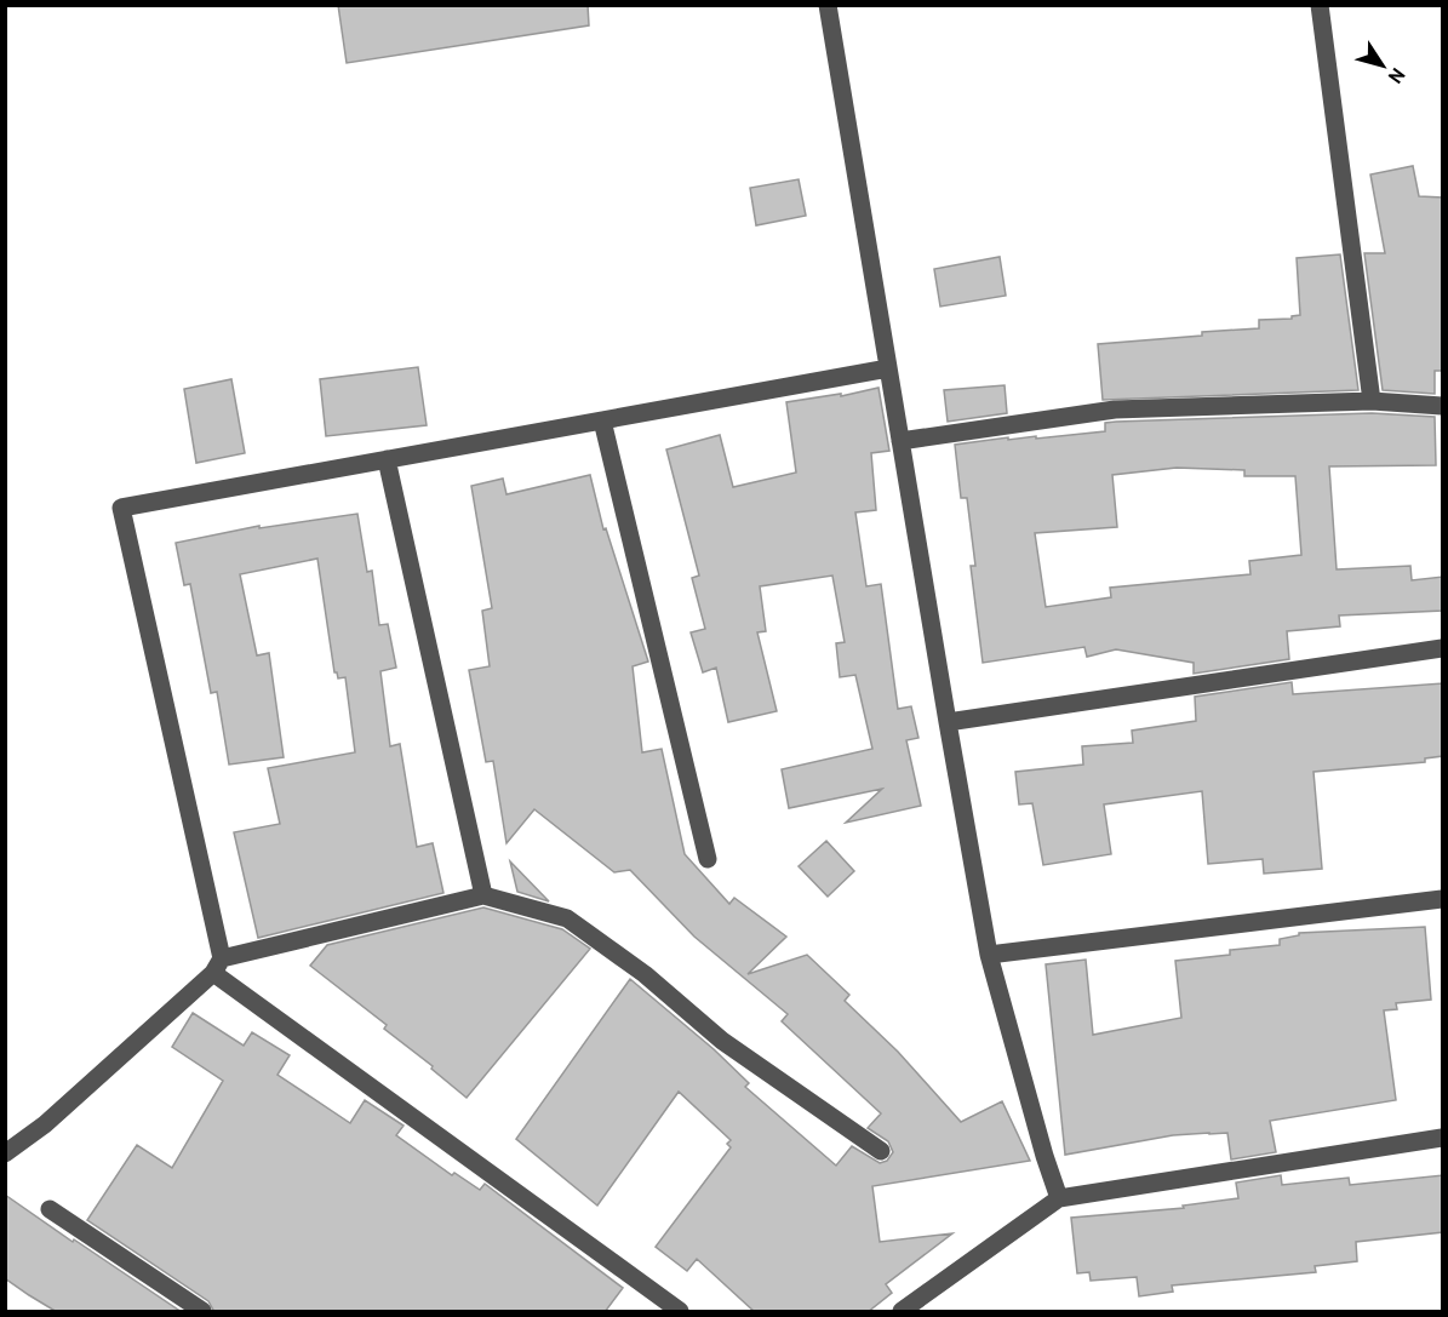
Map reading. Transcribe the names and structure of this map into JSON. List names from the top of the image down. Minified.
{"north":"bottom right"}
